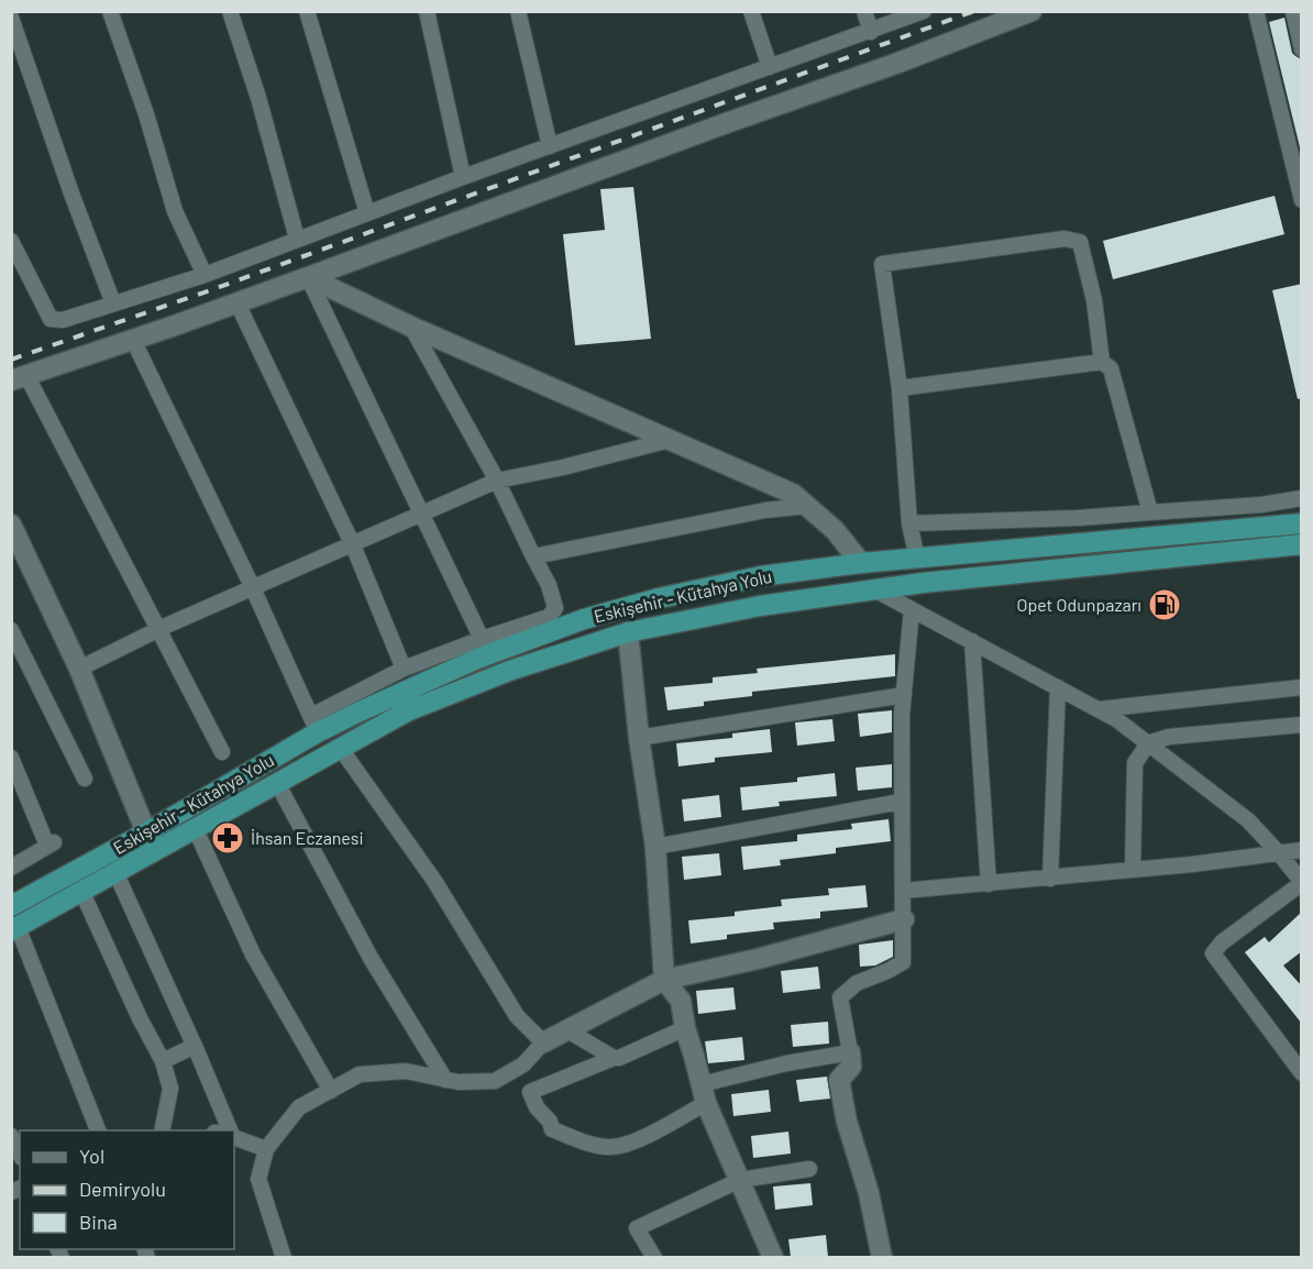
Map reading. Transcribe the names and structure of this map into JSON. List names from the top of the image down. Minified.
{"streets":{"highway":["Eskişehir - Kütahya Yolu"]},"places":{"fuel station":["Opet Odunpazarı"],"pharmacy":["İhsan Eczanesi"]},"legend":["Yol","Demiryolu","Bina"]}
